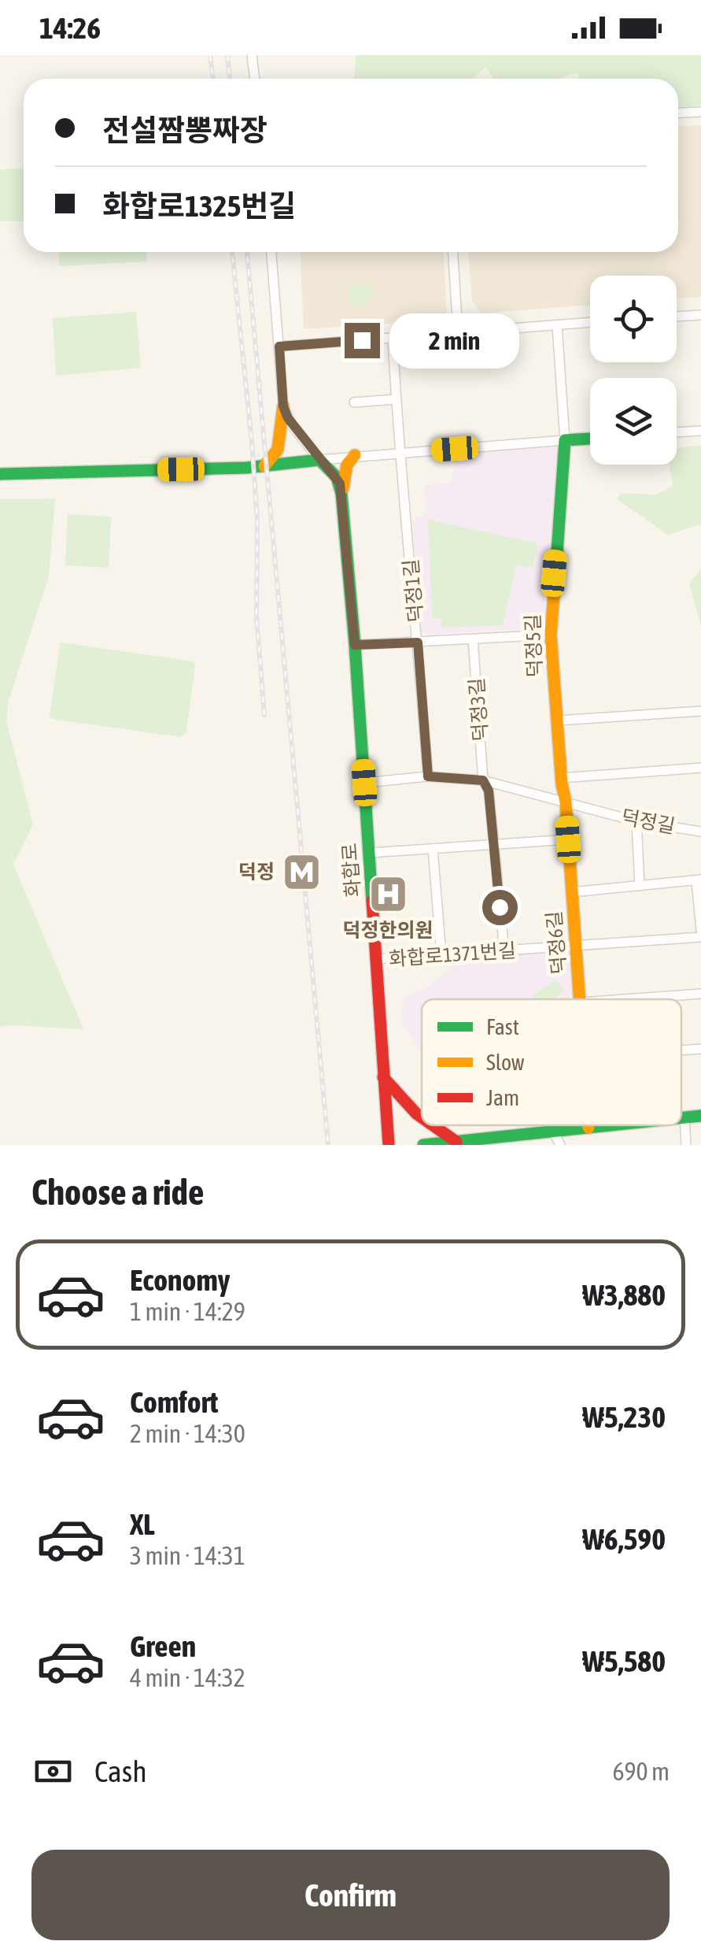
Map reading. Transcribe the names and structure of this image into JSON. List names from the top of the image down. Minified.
{"streets":{"main road":["덕정5길","화합로","덕정6길"],"street":["덕정1길","덕정3길","덕정길","화합로1371번길"]},"crossings":[["덕정1길","덕정길"],["덕정5길","덕정길"],["덕정5길","덕정6길"],["덕정3길","덕정길"],["덕정3길","화합로1371번길"],["덕정길","화합로"],["덕정길","덕정6길"],["화합로","화합로1371번길"],["덕정6길","화합로1371번길"]],"places":{"metro station":["덕정"],"hospital":["덕정한의원"]},"legend":["Fast","Slow","Jam"],"page":{"status":"14:26","banner":["전설짬뽕짜장","화합로1325번길"],"bubble":"2 min","heading":"Choose a ride","list":[{"name":"Economy","note":"1 min · 14:29","value":"₩3,880"},{"name":"Comfort","note":"2 min · 14:30","value":"₩5,230"},{"name":"XL","note":"3 min · 14:31","value":"₩6,590"},{"name":"Green","note":"4 min · 14:32","value":"₩5,580"}],"pay":["Cash","690 m"],"buttons":"Confirm"}}
